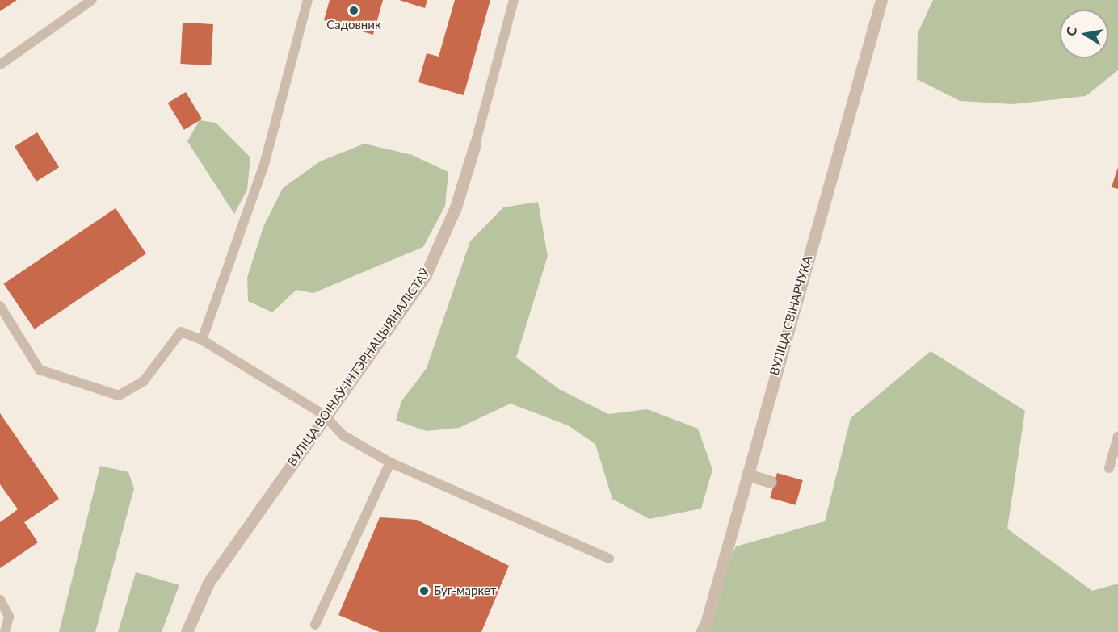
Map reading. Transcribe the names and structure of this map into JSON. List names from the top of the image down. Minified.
{"streets":{"street":["ВУЛІЦА СВІНАРЧУКА","ВУЛІЦА ВОІНАЎ-ІНТЭРНАЦЫЯНАЛІСТАЎ"]},"places":["Садовник","Буг-маркет"],"north":"left"}
